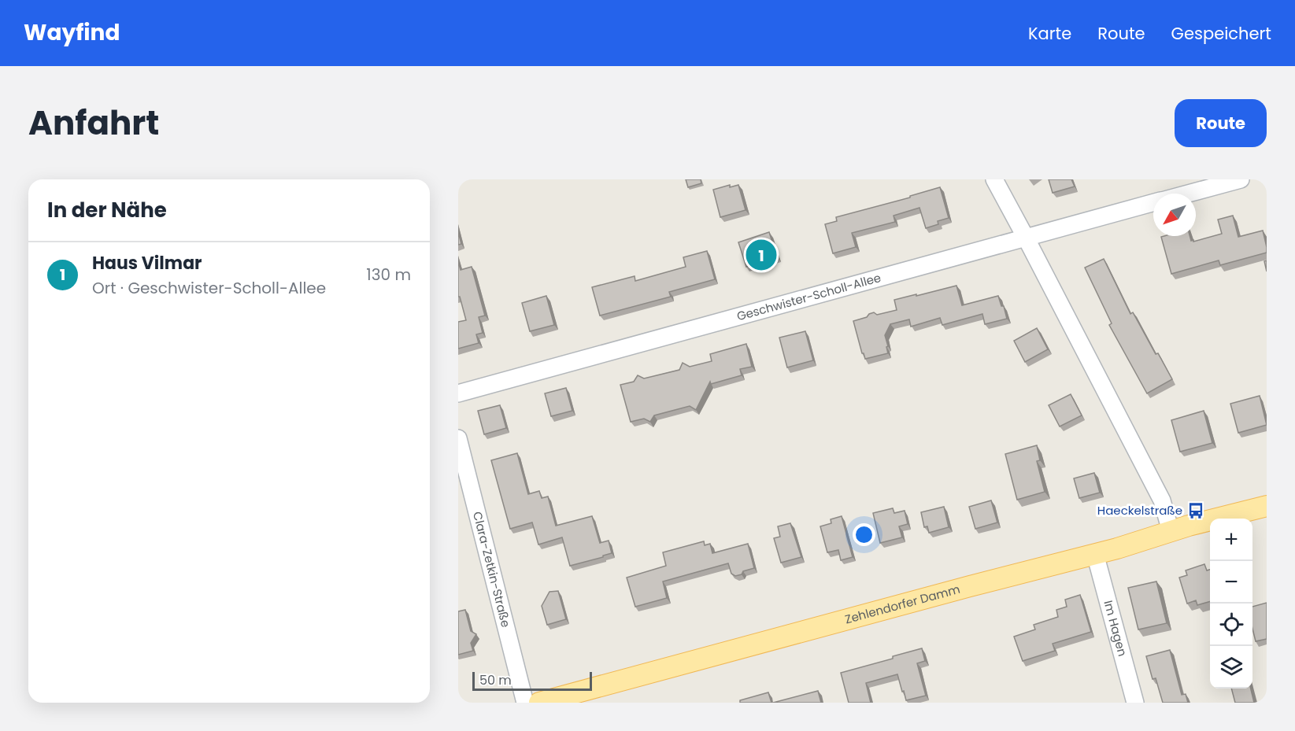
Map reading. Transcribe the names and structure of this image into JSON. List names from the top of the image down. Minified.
{"streets":{"main road":["Zehlendorfer Damm"],"street":["Geschwister-Scholl-Allee","Clara-Zetkin-Straße","Im Hagen"]},"crossings":[["Zehlendorfer Damm","Im Hagen"]],"places":{"bus stop":["Haeckelstraße"]},"scale_bar":"50 m","north":"bottom left","page":{"header":"Wayfind","nav":["Karte","Route","Gespeichert"],"title":"Anfahrt","buttons":"Route","heading":"In der Nähe","pins":"1","list":[{"mark":"1","name":"Haus Vilmar","note":"Ort · Geschwister-Scholl-Allee","value":"130 m"}],"map_buttons":["+","−"],"scale":"50 m"}}
